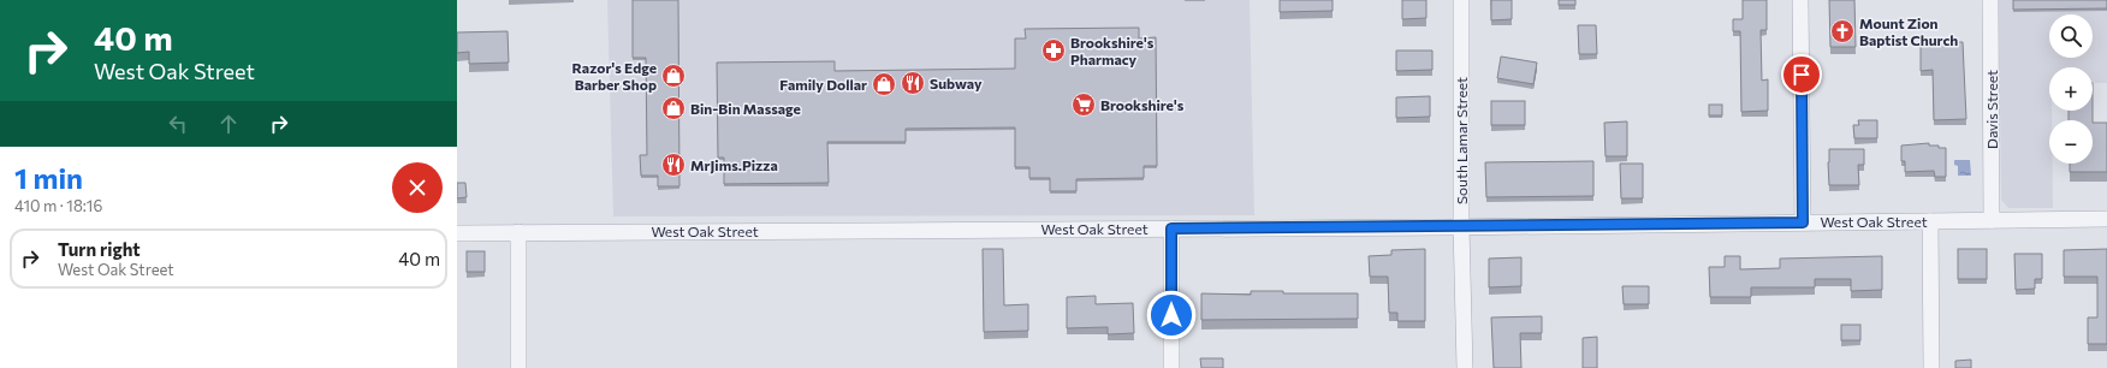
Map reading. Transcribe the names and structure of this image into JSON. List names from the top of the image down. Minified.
{"streets":{"street":["Davis Street","South Lamar Street","West Oak Street"]},"crossings":[["Davis Street","West Oak Street"],["South Lamar Street","West Oak Street"]],"places":{"church":["Mount Zion Baptist Church"],"pharmacy":["Brookshire's Pharmacy"],"shop":["Razor's Edge Barber Shop","Family Dollar","Bin-Bin Massage"],"restaurant":["Subway","MrJims.Pizza"],"supermarket":["Brookshire's"]},"page":{"turn":["40 m","West Oak Street"],"map_buttons":["+","−"],"heading":["1 min","410 m · 18:16"],"list":[{"name":"Turn right","note":"West Oak Street","value":"40 m"}]}}
